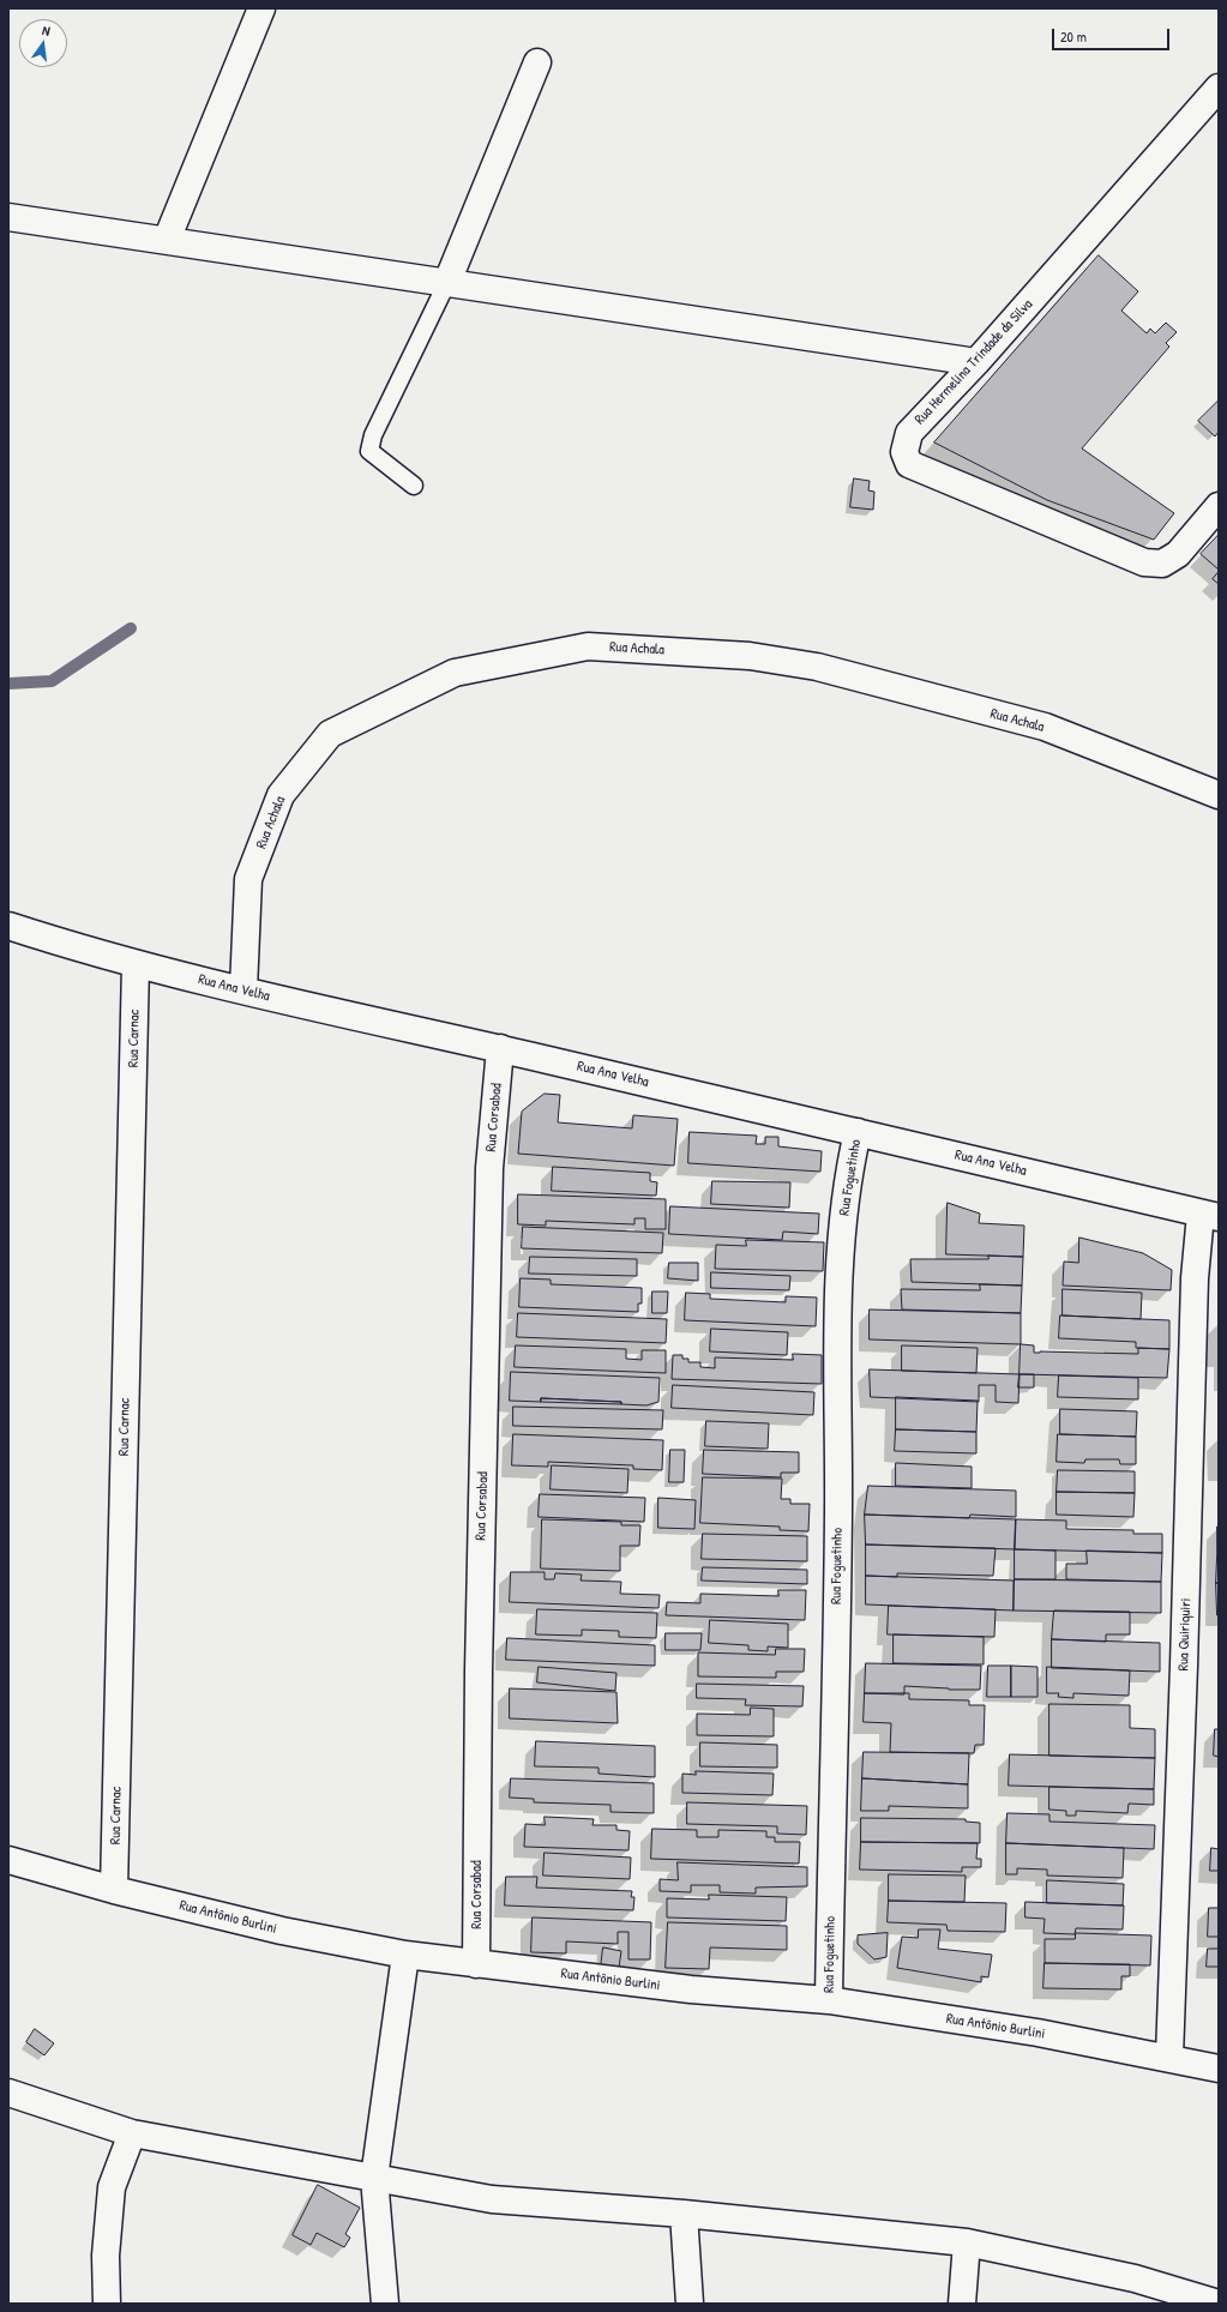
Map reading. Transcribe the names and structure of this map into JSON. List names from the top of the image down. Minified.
{"streets":{"street":["Rua Hermelina Trindade da Silva","Rua Achala","Rua Ana Velha","Rua Carnac","Rua Corsabad","Rua Foguetinho","Rua Quiriquiri","Rua Antônio Burlini"]},"crossings":[["Rua Achala","Rua Ana Velha"],["Rua Ana Velha","Rua Carnac"],["Rua Ana Velha","Rua Corsabad"],["Rua Ana Velha","Rua Foguetinho"],["Rua Ana Velha","Rua Quiriquiri"],["Rua Carnac","Rua Antônio Burlini"],["Rua Corsabad","Rua Antônio Burlini"],["Rua Foguetinho","Rua Antônio Burlini"],["Rua Quiriquiri","Rua Antônio Burlini"]],"scale_bar":"20 m","north":"top"}
